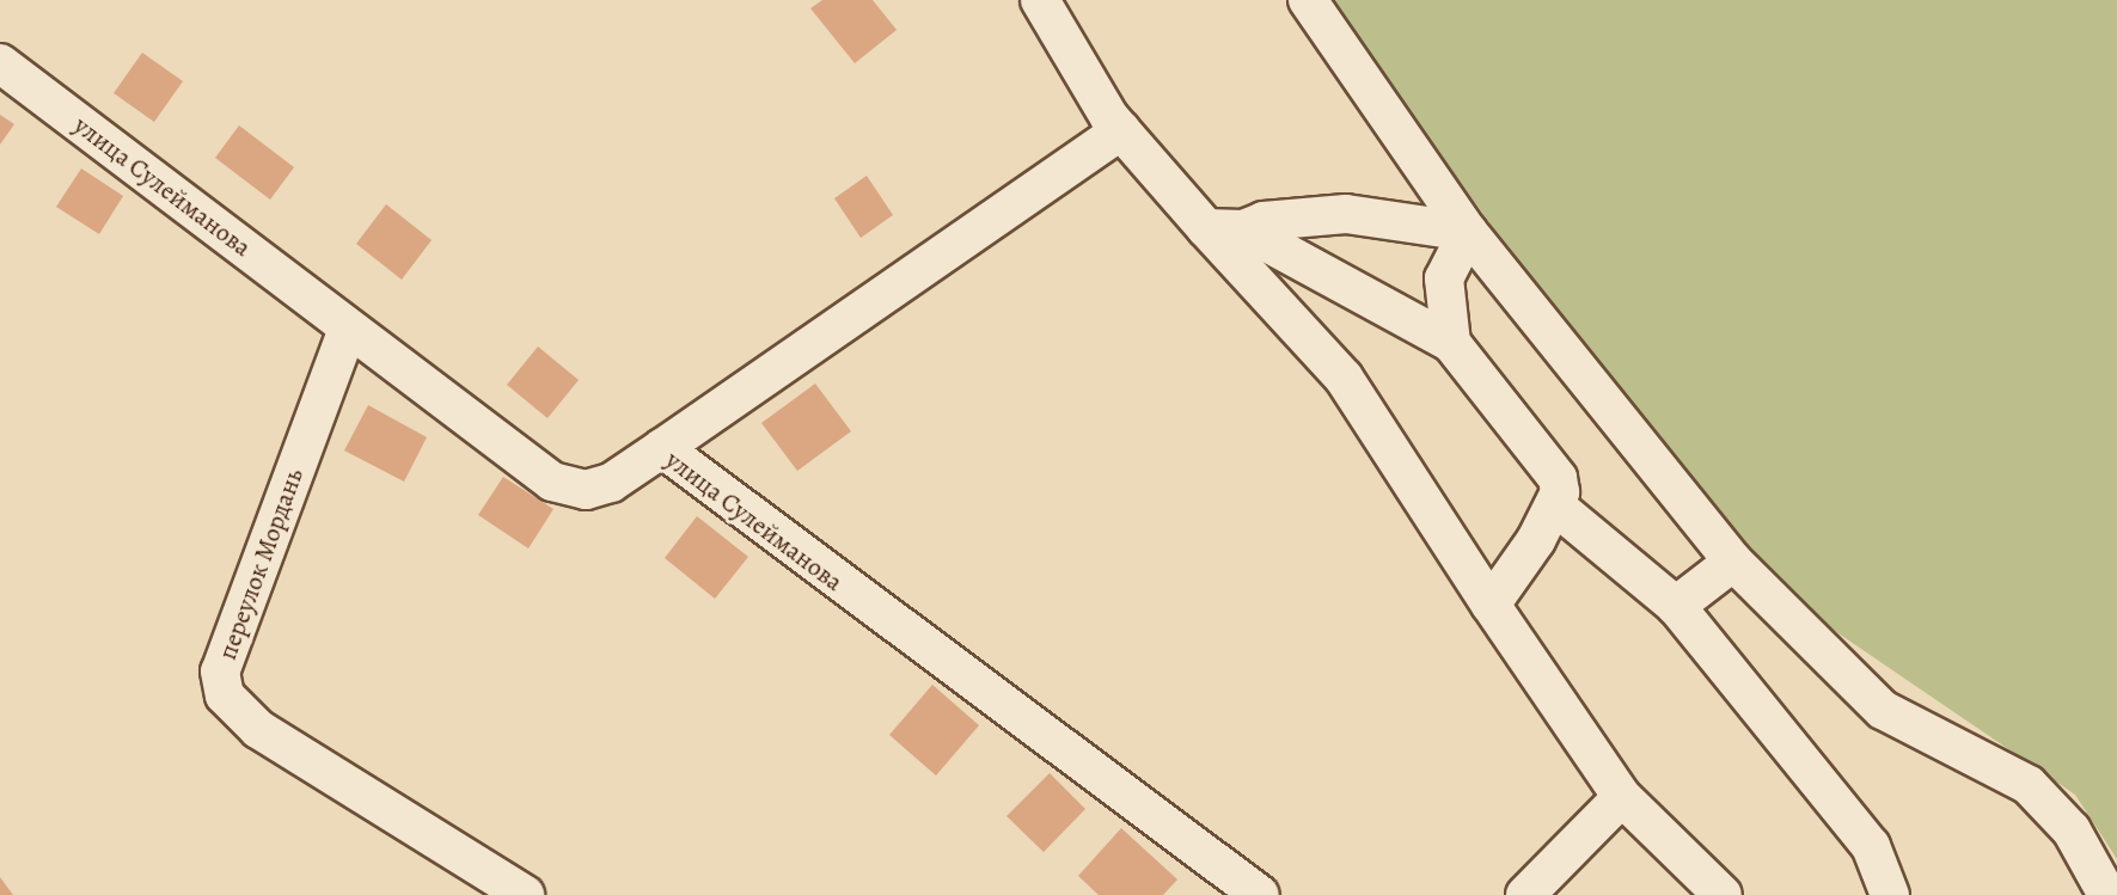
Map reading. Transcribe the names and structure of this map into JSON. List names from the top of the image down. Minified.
{"streets":{"street":["улица Сулейманова","переулок Мордань"]},"crossings":[["улица Сулейманова","переулок Мордань"]]}
